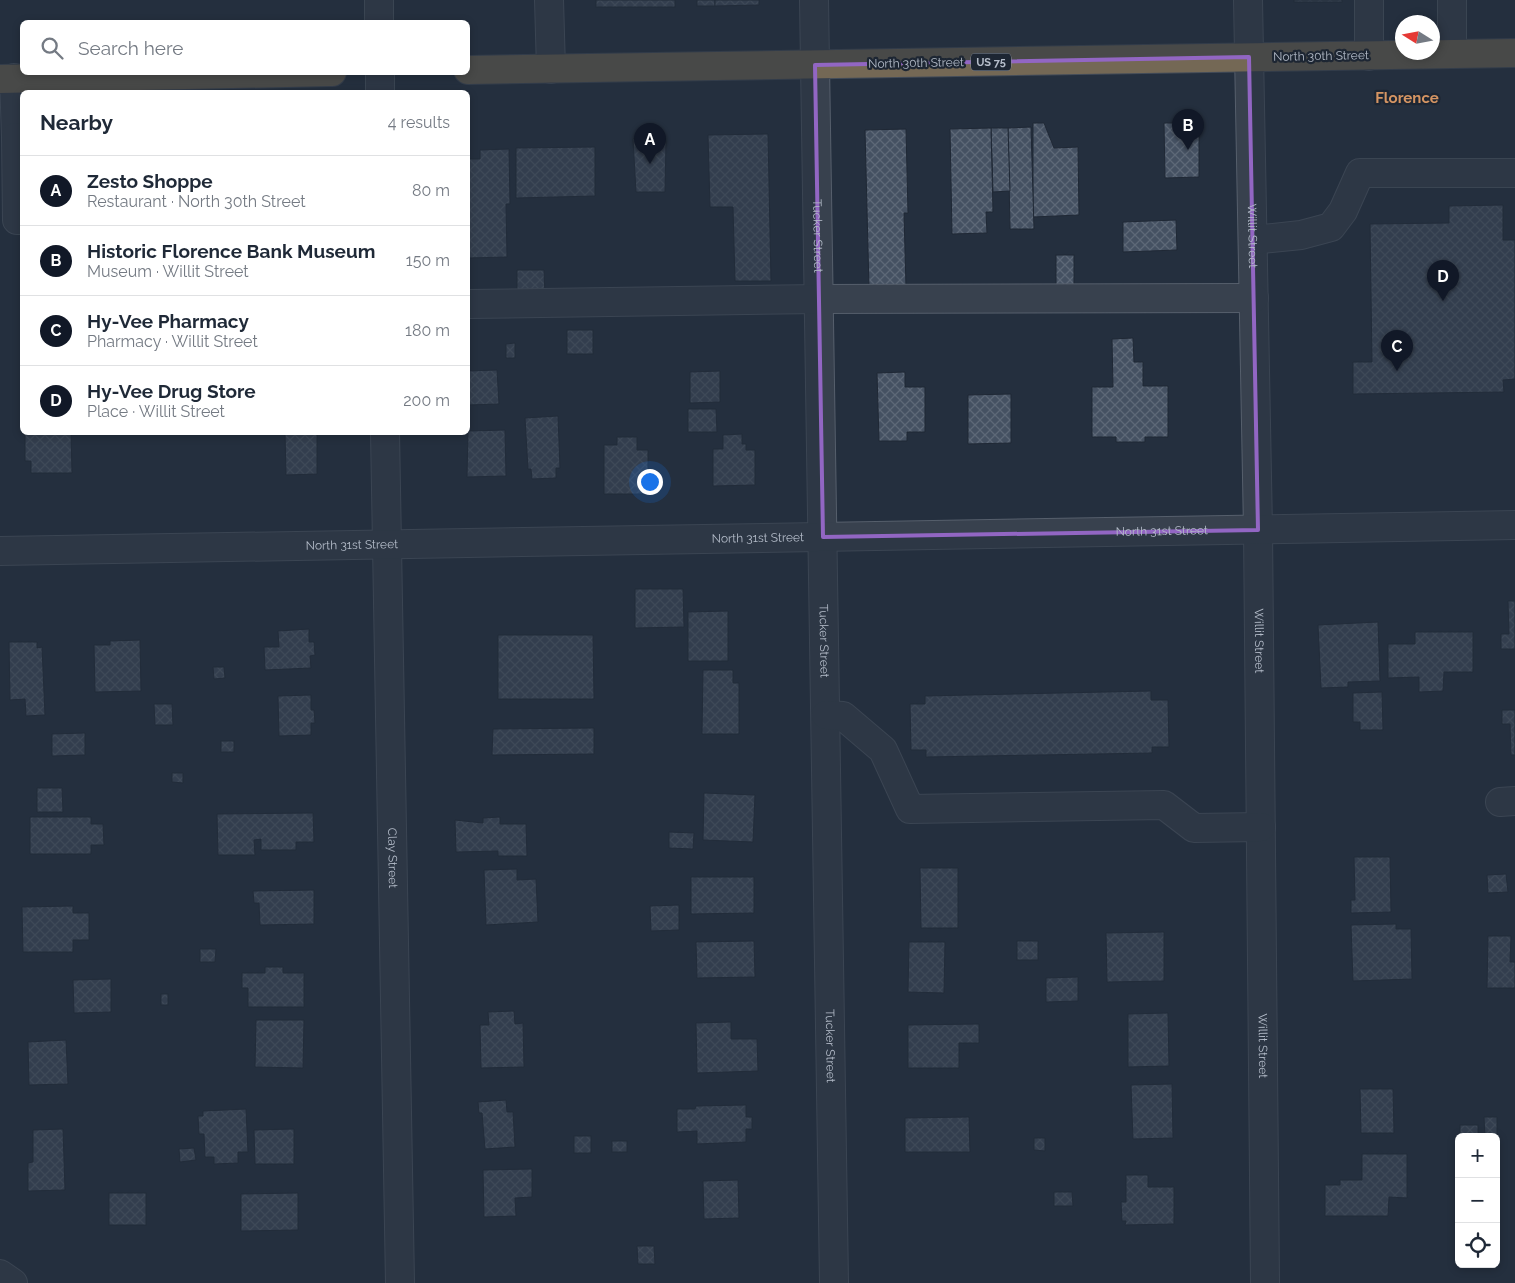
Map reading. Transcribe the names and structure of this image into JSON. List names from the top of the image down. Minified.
{"streets":{"highway":["North 30th Street","US 75"],"street":["Tucker Street","Willit Street","North 31st Street","Clay Street"]},"crossings":[["North 30th Street","Tucker Street"],["North 30th Street","Willit Street"],["Tucker Street","North 31st Street"],["Willit Street","North 31st Street"],["North 31st Street","Clay Street"]],"districts":["Florence"],"north":"left","page":{"search":"Search here","heading":["Nearby","4 results"],"pins":["B","A","D","C"],"list":[{"mark":"A","name":"Zesto Shoppe","note":"Restaurant · North 30th Street","value":"80 m"},{"mark":"B","name":"Historic Florence Bank Museum","note":"Museum · Willit Street","value":"150 m"},{"mark":"C","name":"Hy-Vee Pharmacy","note":"Pharmacy · Willit Street","value":"180 m"},{"mark":"D","name":"Hy-Vee Drug Store","note":"Place · Willit Street","value":"200 m"}],"map_buttons":["+","−"]}}
